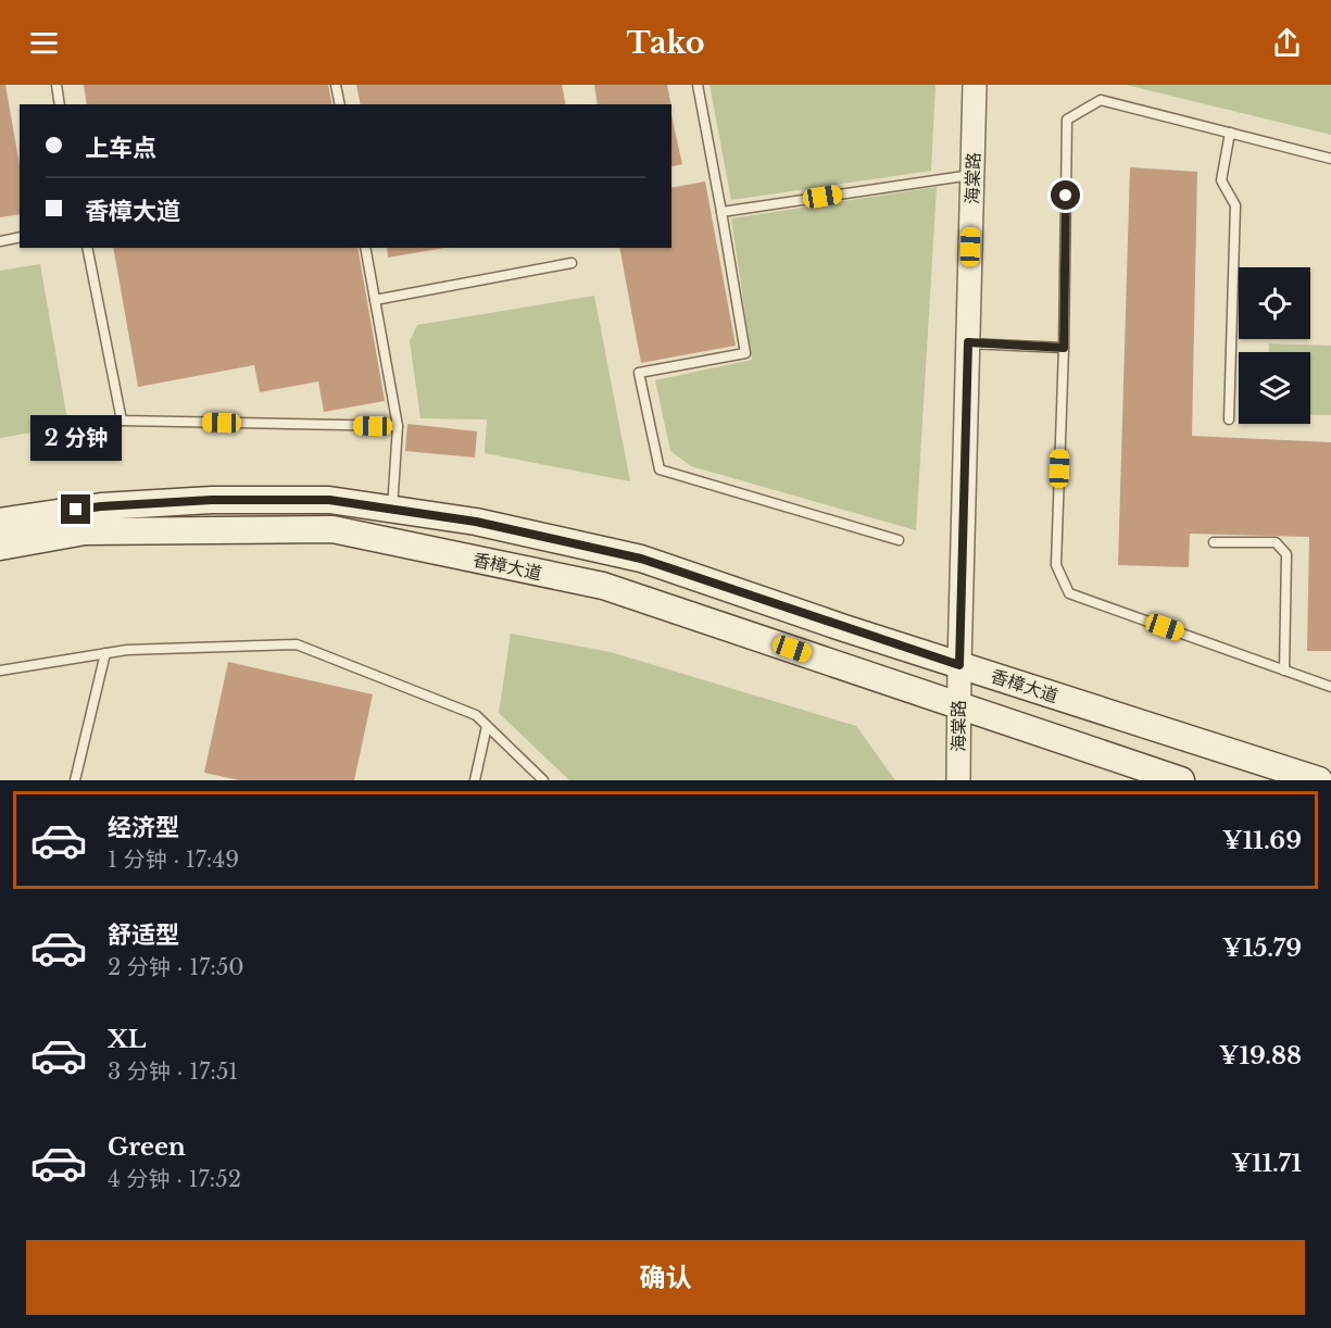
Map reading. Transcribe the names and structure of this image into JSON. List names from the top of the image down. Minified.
{"streets":{"main road":["香樟大道"],"street":["海棠路"]},"crossings":[["海棠路","香樟大道"]],"page":{"header":"Tako","banner":["上车点","香樟大道"],"bubble":"2 分钟","list":[{"name":"经济型","note":"1 分钟 · 17:49","value":"¥11.69"},{"name":"舒适型","note":"2 分钟 · 17:50","value":"¥15.79"},{"name":"XL","note":"3 分钟 · 17:51","value":"¥19.88"},{"name":"Green","note":"4 分钟 · 17:52","value":"¥11.71"}],"buttons":"确认"}}
